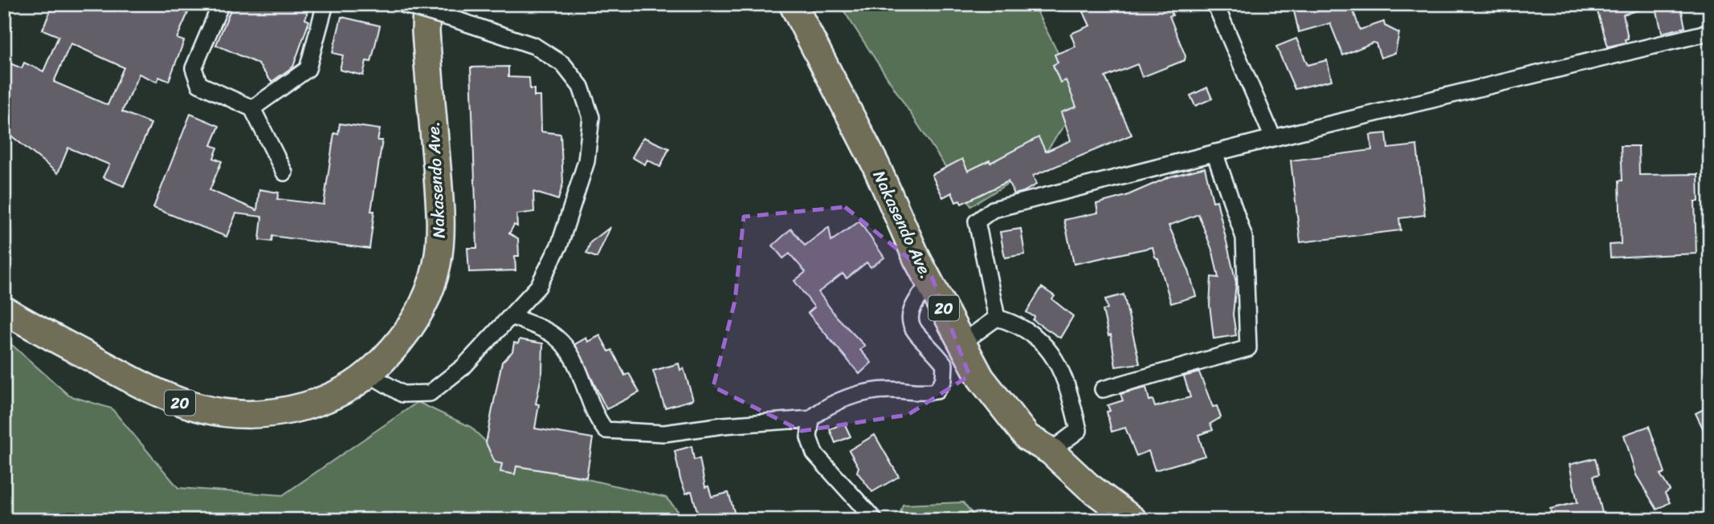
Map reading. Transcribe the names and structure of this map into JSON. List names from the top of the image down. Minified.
{"streets":{"highway":["Nakasendo Ave.","20"]}}
